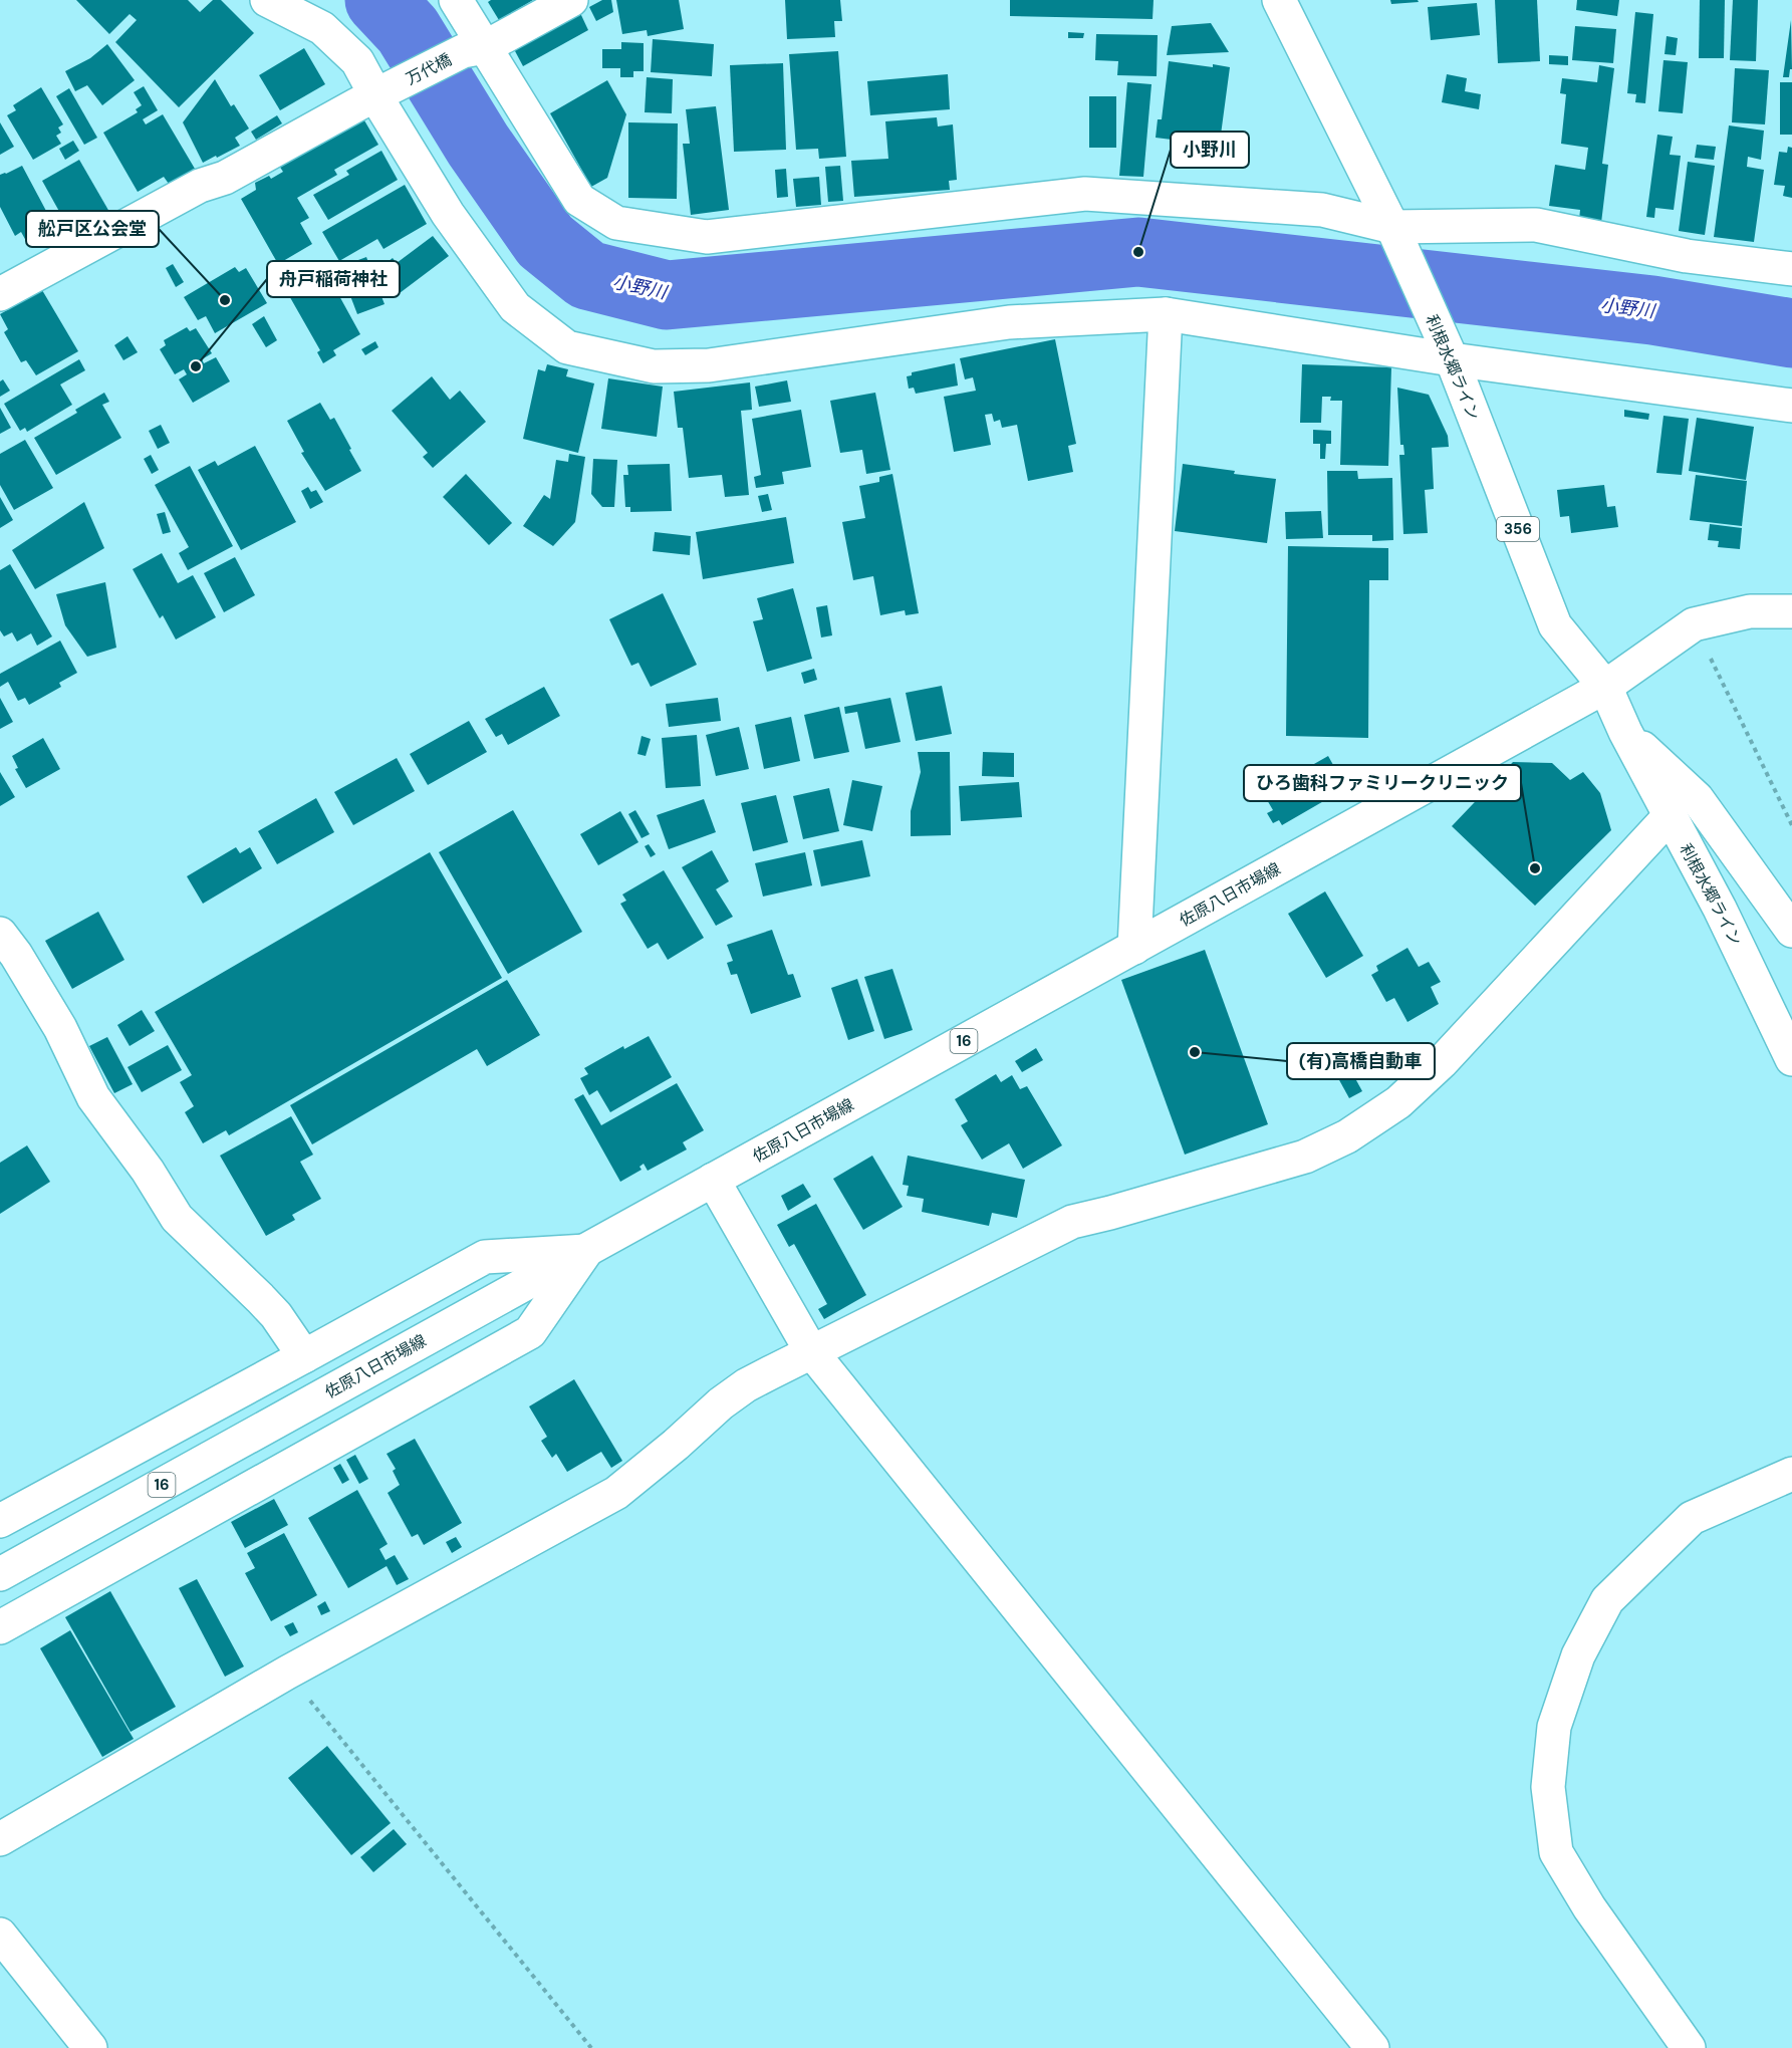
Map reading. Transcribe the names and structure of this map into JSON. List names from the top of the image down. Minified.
{"streets":{"main road":["万代橋","利根水郷ライン","356","佐原八日市場線","16"]},"crossings":[["利根水郷ライン","佐原八日市場線"],["利根水郷ライン","16"],["佐原八日市場線","16"]],"water":["小野川"],"places":["小野川","舩戸区公会堂","舟戸稲荷神社","ひろ歯科ファミリークリニック","(有)高橋自動車"]}
